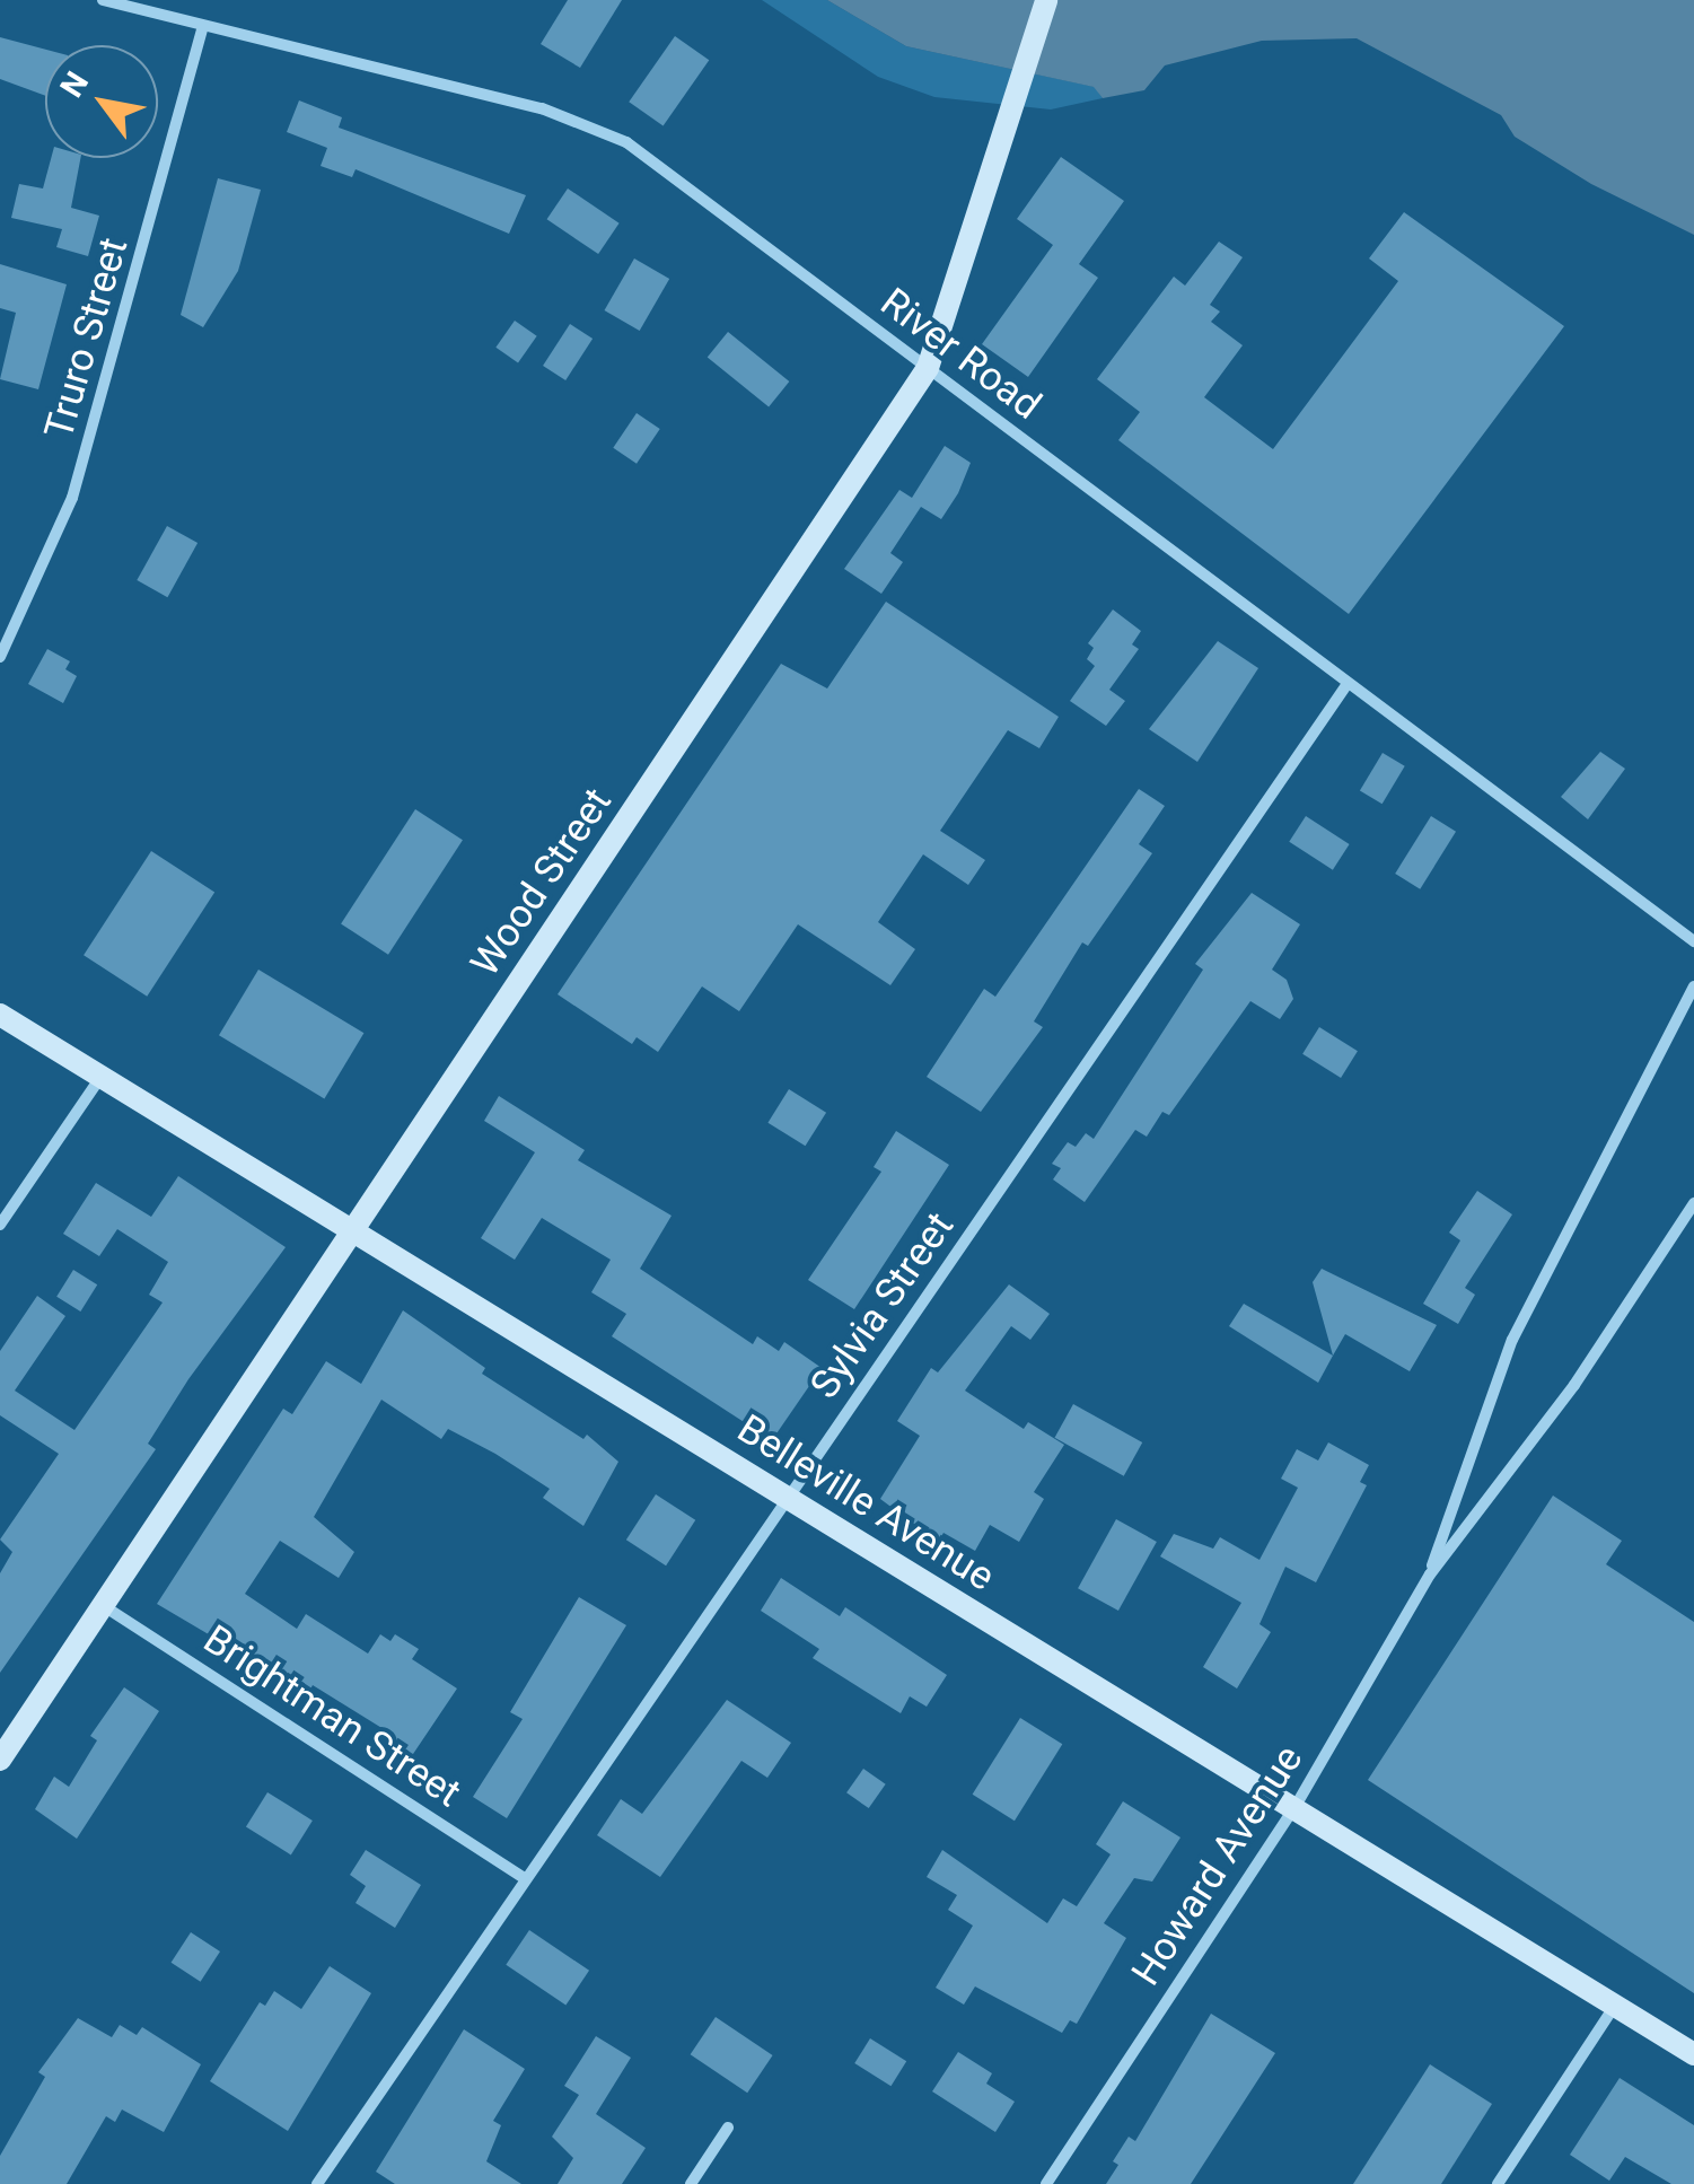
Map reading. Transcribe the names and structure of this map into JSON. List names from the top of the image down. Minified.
{"streets":{"street":["Truro Street","River Road","Wood Street","Sylvia Street","Belleville Avenue","Brightman Street","Howard Avenue"]},"crossings":[["Truro Street","River Road"],["River Road","Wood Street"],["River Road","Sylvia Street"],["Wood Street","Belleville Avenue"],["Wood Street","Brightman Street"],["Sylvia Street","Belleville Avenue"],["Sylvia Street","Brightman Street"],["Belleville Avenue","Howard Avenue"]],"north":"top left"}
